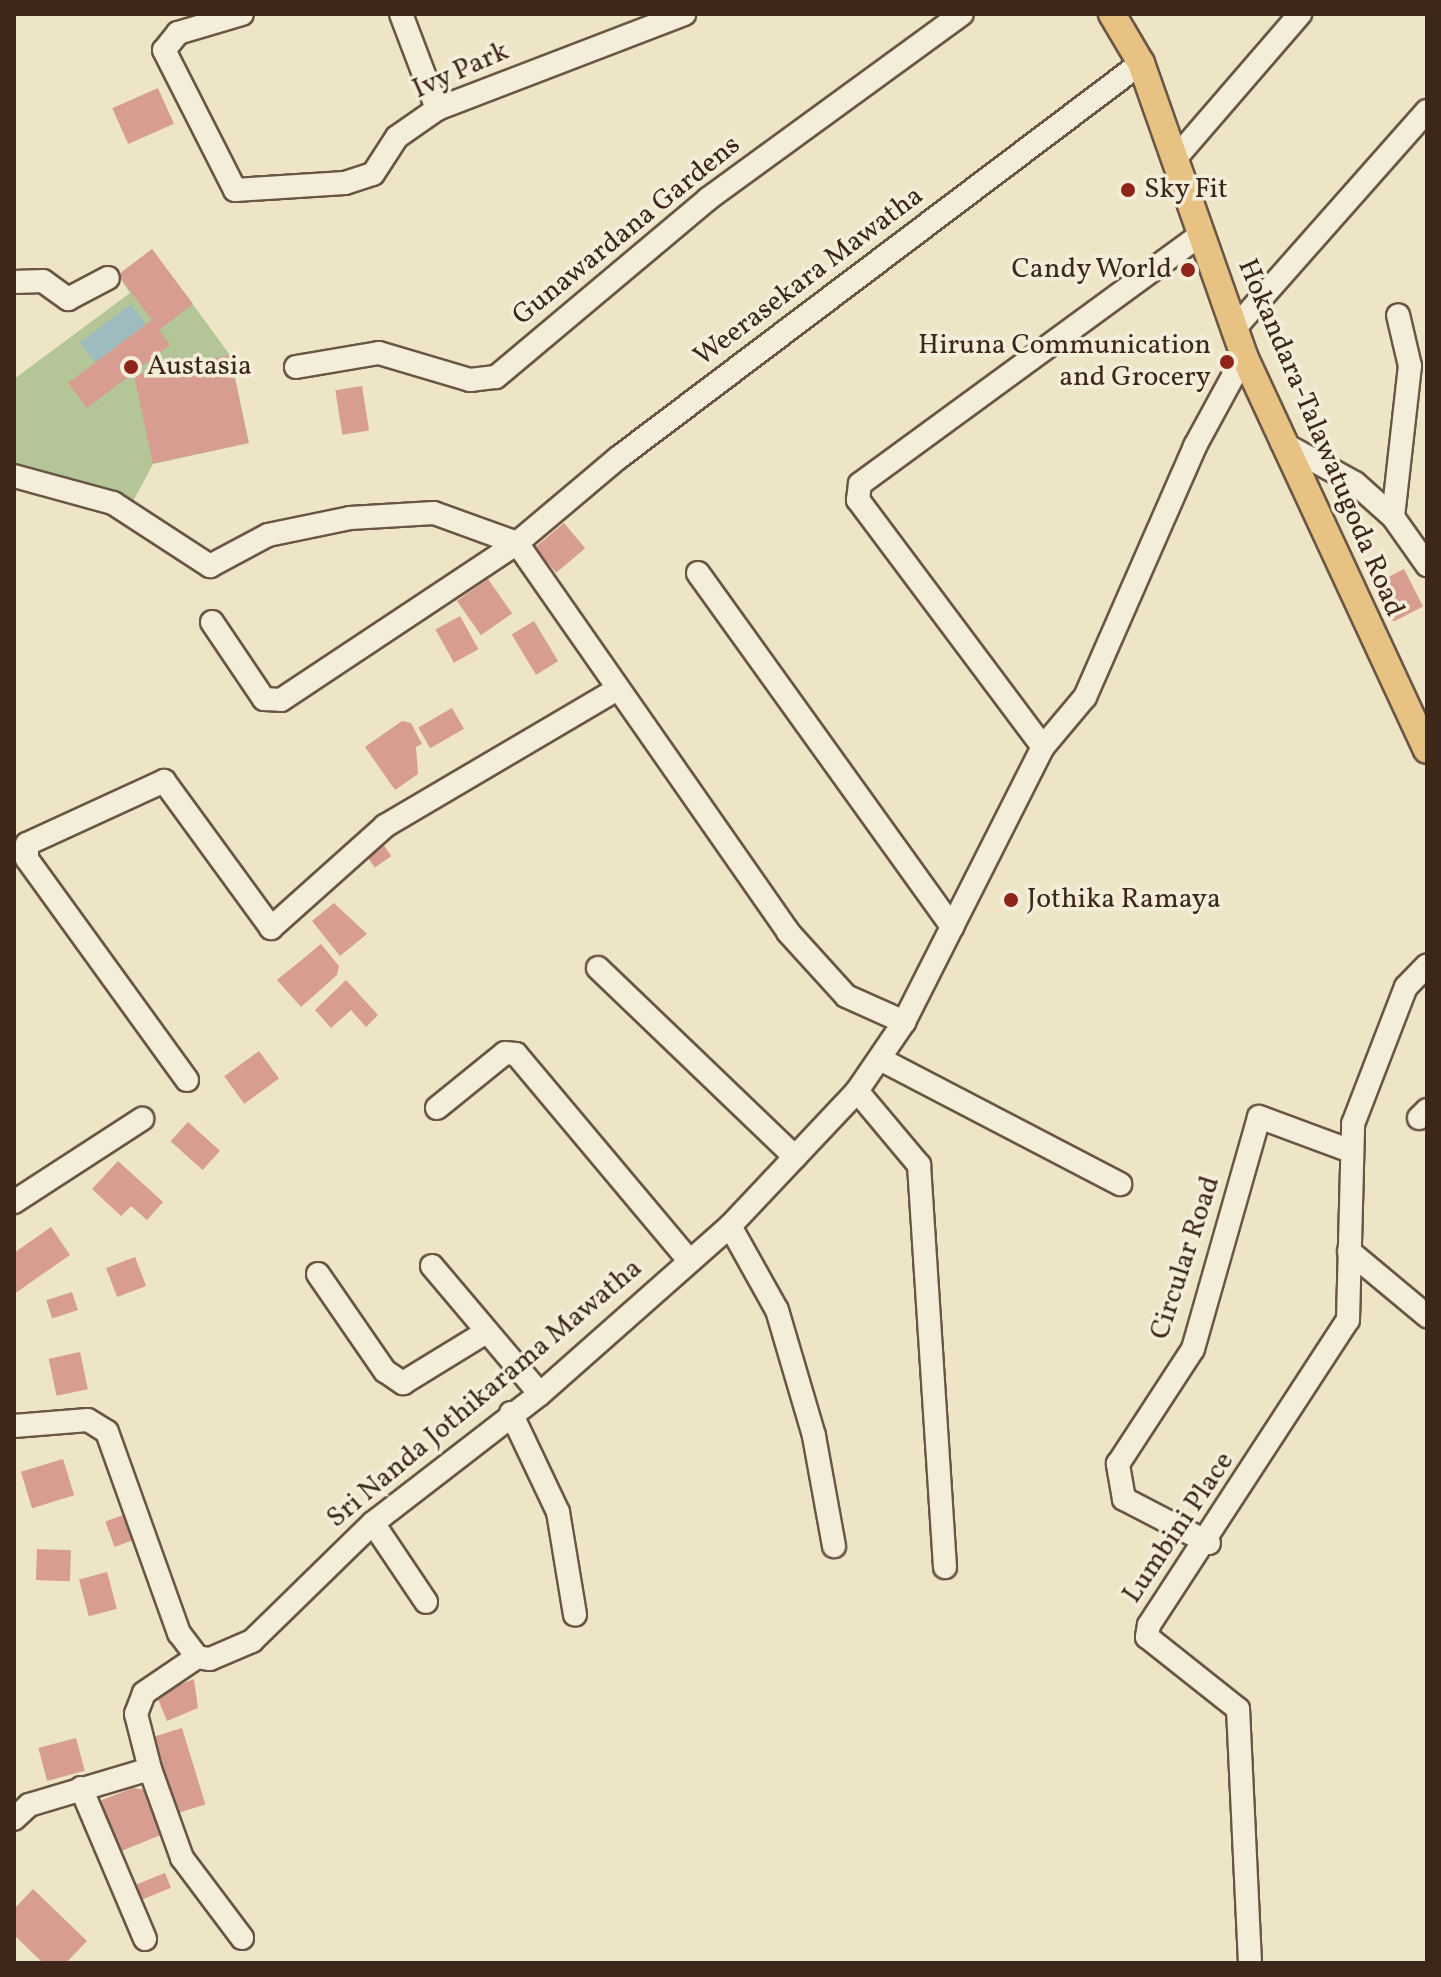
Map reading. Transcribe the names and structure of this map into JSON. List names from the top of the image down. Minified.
{"streets":{"main road":["Hokandara-Talawatugoda Road"],"street":["Ivy Park","Gunawardana Gardens","Weerasekara Mawatha","Circular Road","Sri Nanda Jothikarama Mawatha","Lumbini Place"]},"crossings":[["Weerasekara Mawatha","Hokandara-Talawatugoda Road"],["Hokandara-Talawatugoda Road","Sri Nanda Jothikarama Mawatha"],["Circular Road","Lumbini Place"]],"places":["Sky Fit","Candy World","Hiruna Communication and Grocery","Austasia","Jothika Ramaya"]}
